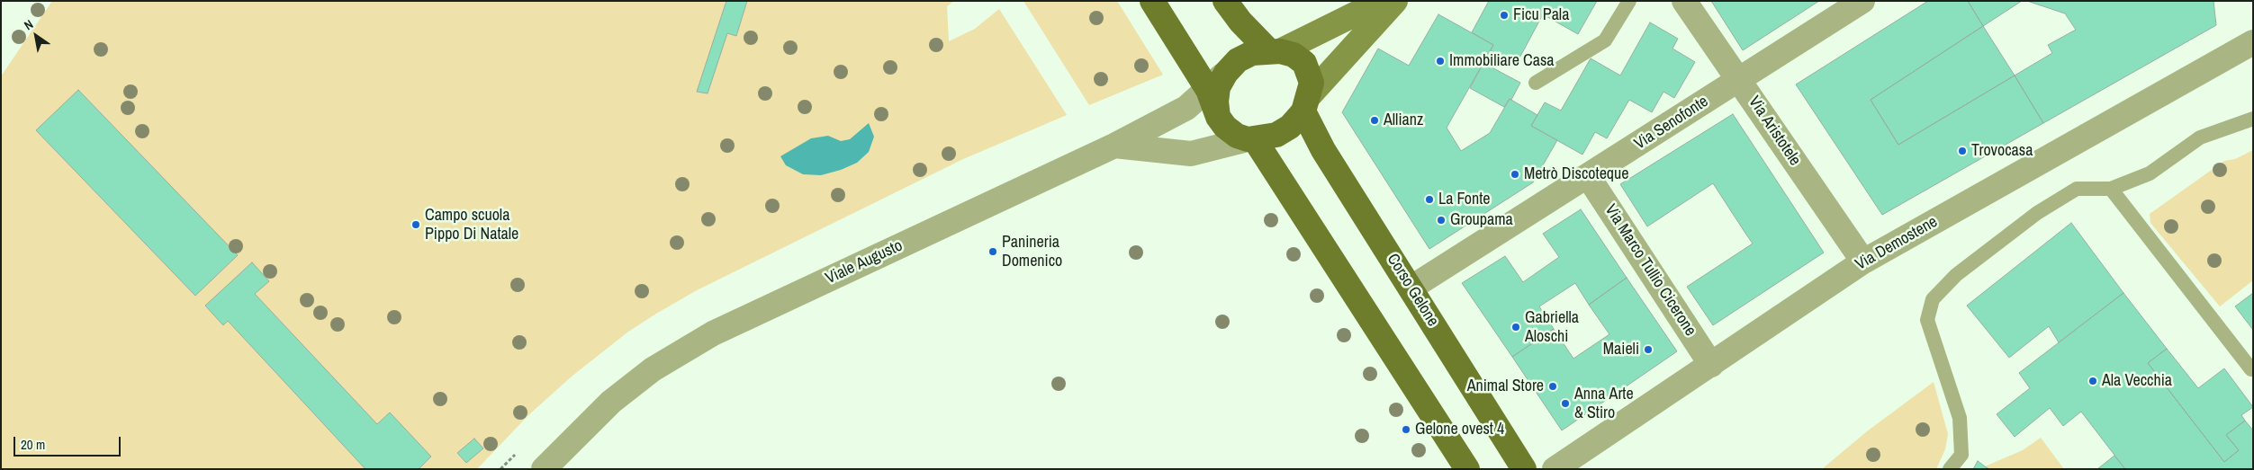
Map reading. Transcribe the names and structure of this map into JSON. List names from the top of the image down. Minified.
{"streets":{"main road":["Corso Gelone"],"street":["Via Senofonte","Via Aristotele","Via Demostene","Viale Augusto","Via Marco Tullio Cicerone"]},"crossings":[["Via Senofonte","Via Aristotele"],["Via Senofonte","Via Marco Tullio Cicerone"],["Via Senofonte","Corso Gelone"],["Via Aristotele","Via Demostene"],["Via Demostene","Via Marco Tullio Cicerone"],["Viale Augusto","Corso Gelone"]],"places":["Ficu Pala","Immobiliare Casa","Allianz","Trovocasa","Metrò Discoteque","La Fonte","Groupama","Campo scuola Pippo Di Natale","Panineria Domenico","Gabriella Aloschi","Maieli","Ala Vecchia","Animal Store","Anna Arte & Stiro","Gelone ovest 4"],"scale_bar":"20 m","north":"top left"}
